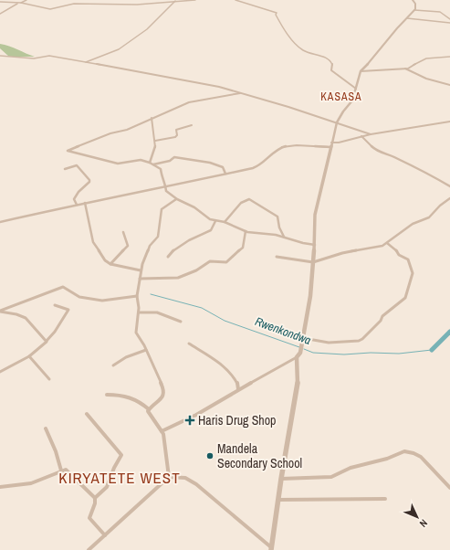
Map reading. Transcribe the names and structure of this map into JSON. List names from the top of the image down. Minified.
{"districts":["KASASA","KIRYATETE WEST"],"water":["Rwenkondwa"],"places":{"health":["Haris Drug Shop"],"other":["Mandela Secondary School"]},"north":"bottom right"}
